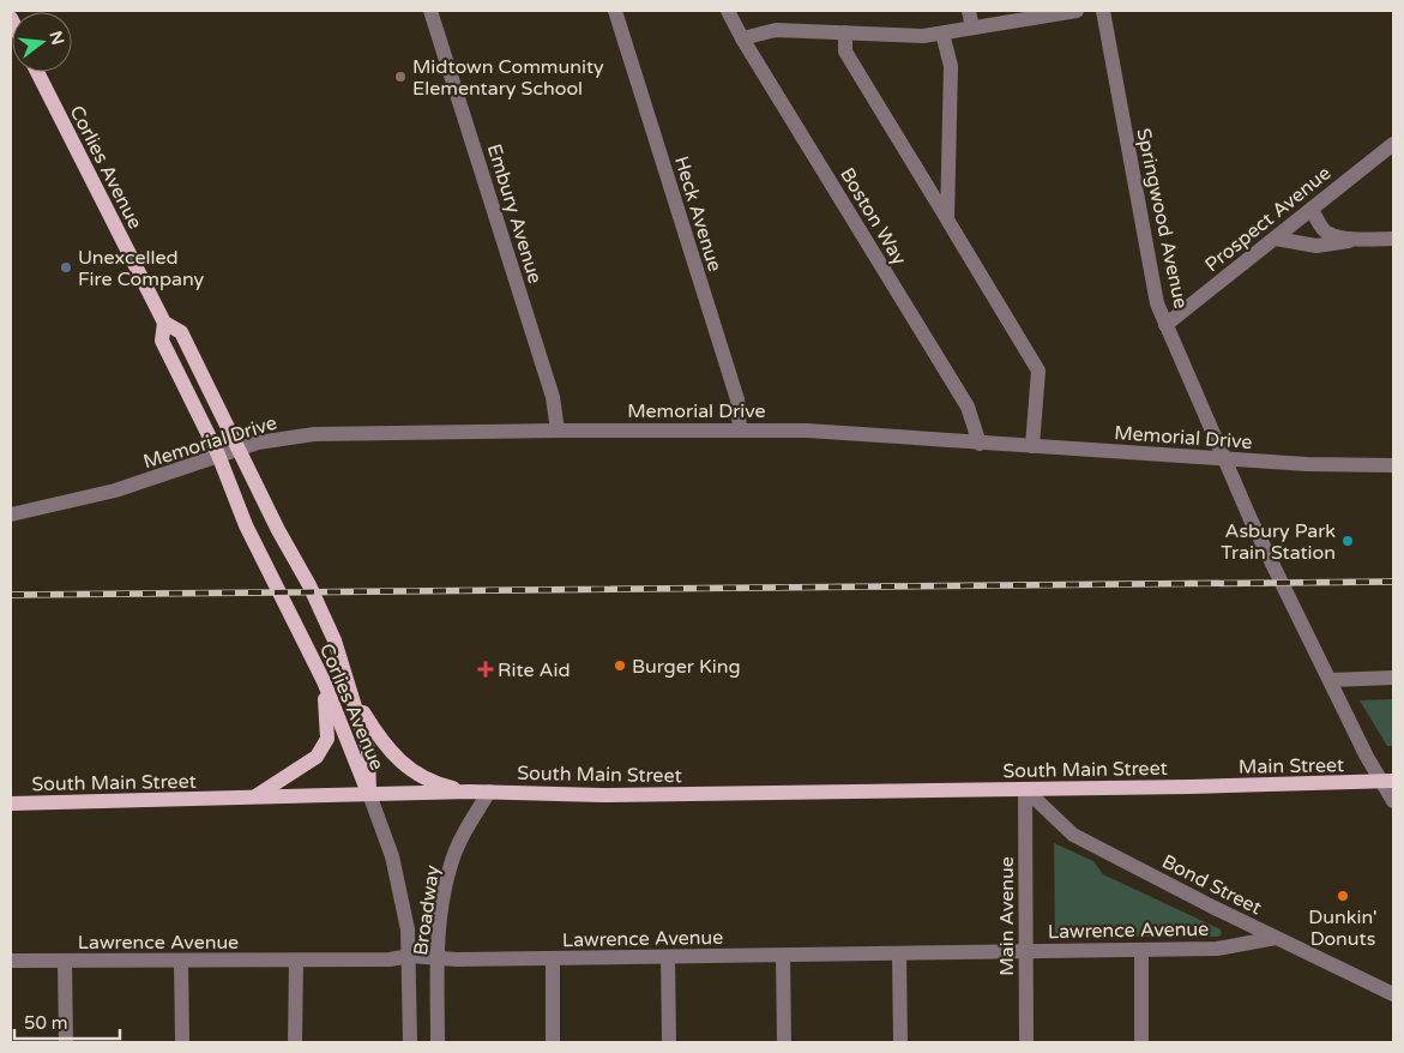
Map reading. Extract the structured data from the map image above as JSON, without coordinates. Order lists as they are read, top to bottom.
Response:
{
  "streets": {
    "main road": ["Corlies Avenue", "Main Street", "South Main Street"],
    "street": [
      "Embury Avenue",
      "Heck Avenue",
      "Boston Way",
      "Springwood Avenue",
      "Prospect Avenue",
      "Memorial Drive",
      "Bond Street",
      "Broadway",
      "Main Avenue",
      "Lawrence Avenue"
    ]
  },
  "crossings": [
    ["Corlies Avenue", "Memorial Drive"],
    ["Corlies Avenue", "South Main Street"],
    ["Corlies Avenue", "Broadway"],
    ["Embury Avenue", "Memorial Drive"],
    ["Heck Avenue", "Memorial Drive"],
    ["Boston Way", "Memorial Drive"],
    ["Springwood Avenue", "Prospect Avenue"],
    ["Springwood Avenue", "Memorial Drive"],
    ["Springwood Avenue", "Main Street"],
    ["Main Street", "South Main Street"],
    ["South Main Street", "Bond Street"],
    ["South Main Street", "Broadway"],
    ["South Main Street", "Main Avenue"],
    ["Bond Street", "Main Avenue"],
    ["Bond Street", "Lawrence Avenue"],
    ["Broadway", "Lawrence Avenue"],
    ["Main Avenue", "Lawrence Avenue"]
  ],
  "places": {
    "other": [
      "Midtown Community Elementary School",
      "Unexcelled Fire Company",
      "Asbury Park Train Station",
      "Burger King",
      "Dunkin' Donuts"
    ],
    "health": ["Rite Aid"]
  },
  "scale_bar": "50 m",
  "north": "right"
}
